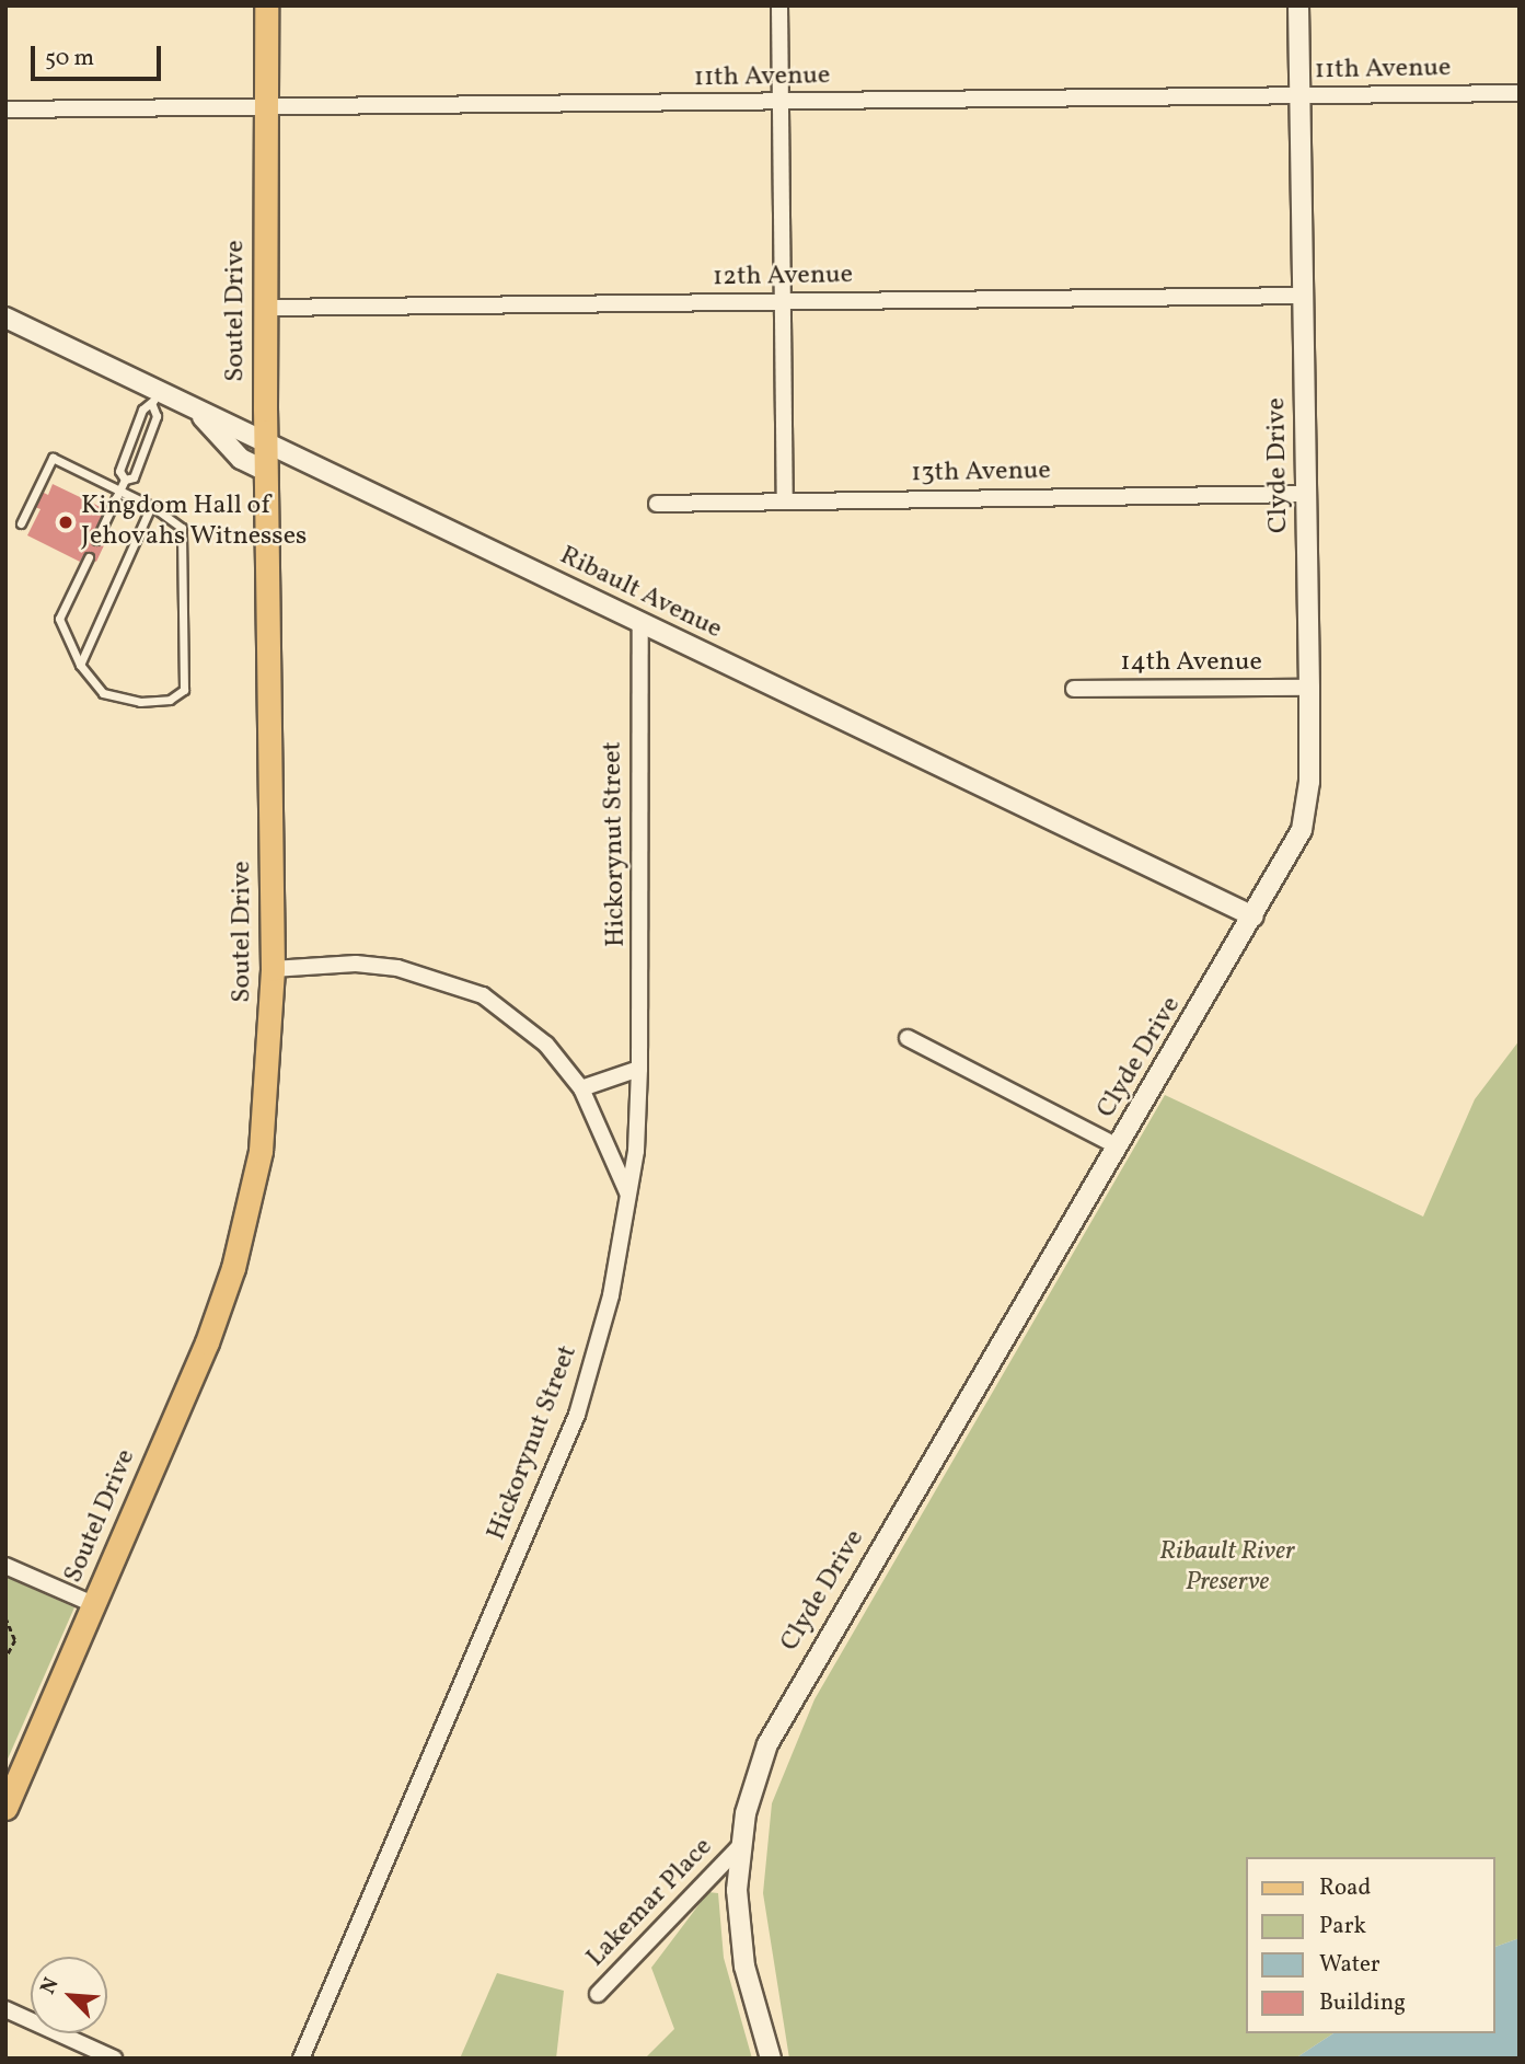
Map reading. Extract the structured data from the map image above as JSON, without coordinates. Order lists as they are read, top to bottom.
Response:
{
  "streets": {
    "main road": ["Soutel Drive"],
    "street": [
      "11th Avenue",
      "12th Avenue",
      "Clyde Drive",
      "13th Avenue",
      "Ribault Avenue",
      "14th Avenue",
      "Hickorynut Street",
      "Lakemar Place"
    ]
  },
  "crossings": [
    ["11th Avenue", "Soutel Drive"],
    ["11th Avenue", "Clyde Drive"],
    ["12th Avenue", "Soutel Drive"],
    ["12th Avenue", "Clyde Drive"],
    ["Soutel Drive", "Ribault Avenue"],
    ["Clyde Drive", "13th Avenue"],
    ["Clyde Drive", "Ribault Avenue"],
    ["Clyde Drive", "14th Avenue"],
    ["Clyde Drive", "Lakemar Place"],
    ["Ribault Avenue", "Hickorynut Street"]
  ],
  "parks": ["Ribault River Preserve"],
  "places": ["Kingdom Hall of Jehovahs Witnesses"],
  "legend": [
    "Road",
    "Park",
    "Water",
    "Building"
  ],
  "scale_bar": "50 m",
  "north": "top left"
}
